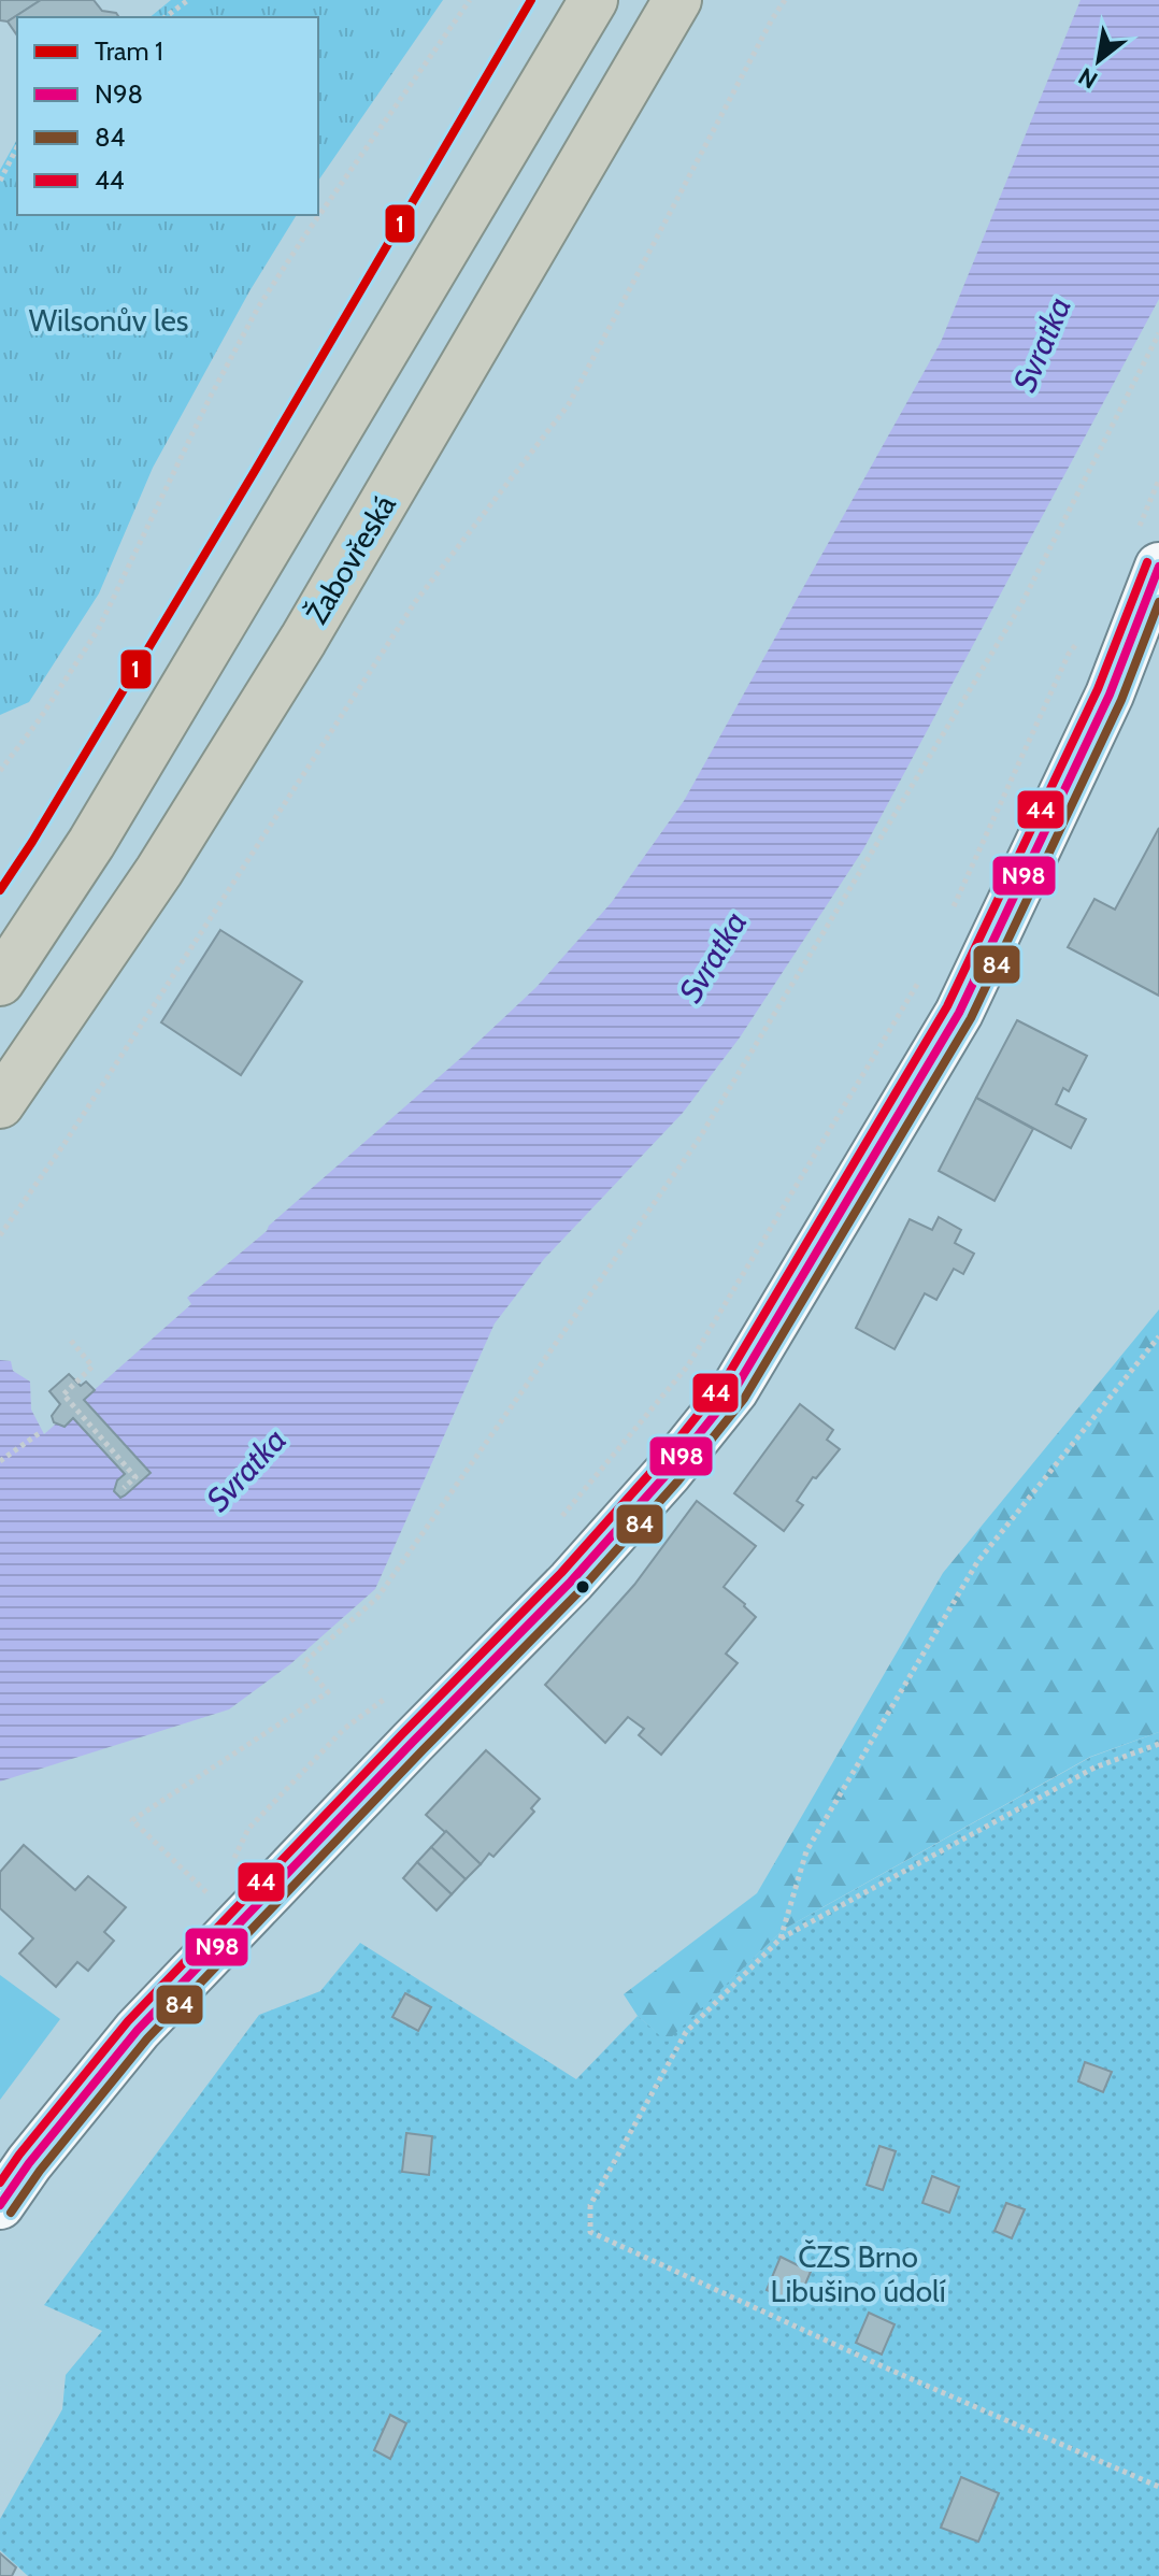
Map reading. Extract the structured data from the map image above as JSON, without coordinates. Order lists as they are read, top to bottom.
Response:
{
  "streets": {
    "highway": ["Žabovřeská"]
  },
  "water": ["Svratka"],
  "parks": ["Wilsonův les", "ČZS Brno Libušino údolí"],
  "lines": [
    "tram line 1",
    "transit line 44",
    "transit line N98",
    "transit line 84"
  ],
  "legend": [
    "Tram 1",
    "N98",
    "84",
    "44"
  ],
  "north": "bottom left"
}
